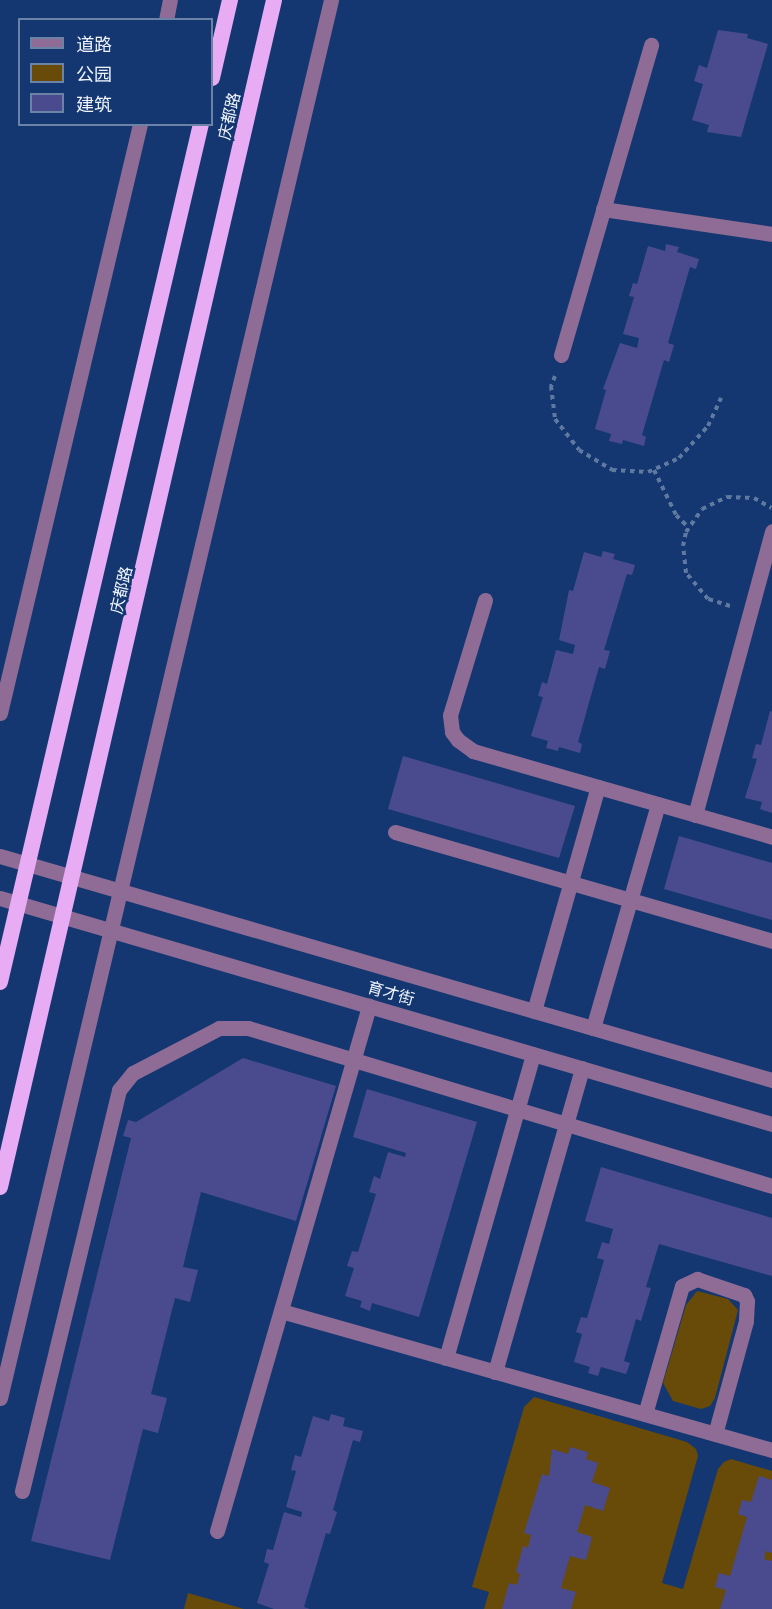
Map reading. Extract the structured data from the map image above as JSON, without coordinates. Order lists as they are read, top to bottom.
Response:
{
  "streets": {
    "highway": ["庆都路"],
    "street": ["育才街"]
  },
  "crossings": [
    ["庆都路", "育才街"]
  ],
  "legend": ["道路", "公园", "建筑"]
}
